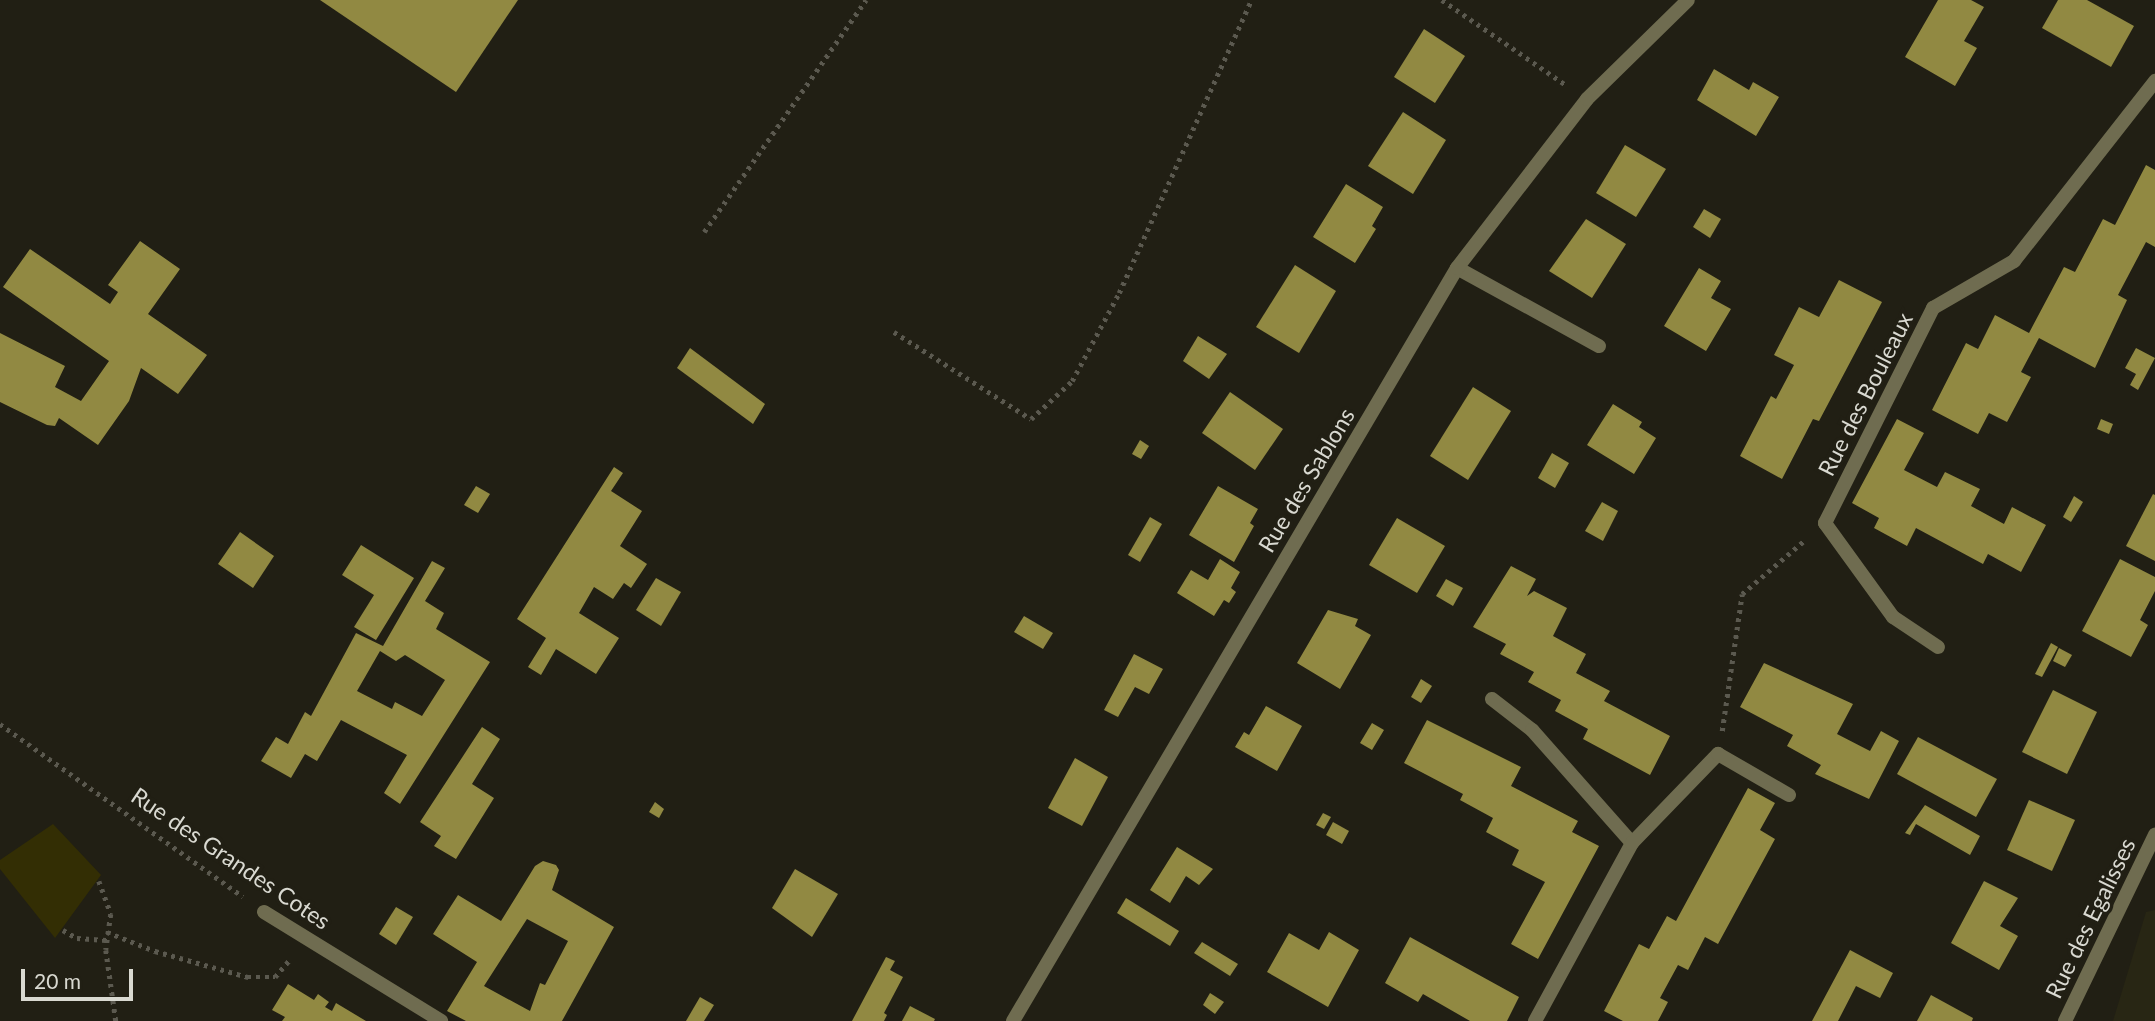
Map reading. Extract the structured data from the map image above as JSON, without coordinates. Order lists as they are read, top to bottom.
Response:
{
  "streets": {
    "street": [
      "Rue des Bouleaux",
      "Rue des Sablons",
      "Rue des Grandes Cotes",
      "Rue des Egalisses"
    ]
  },
  "scale_bar": "20 m"
}
